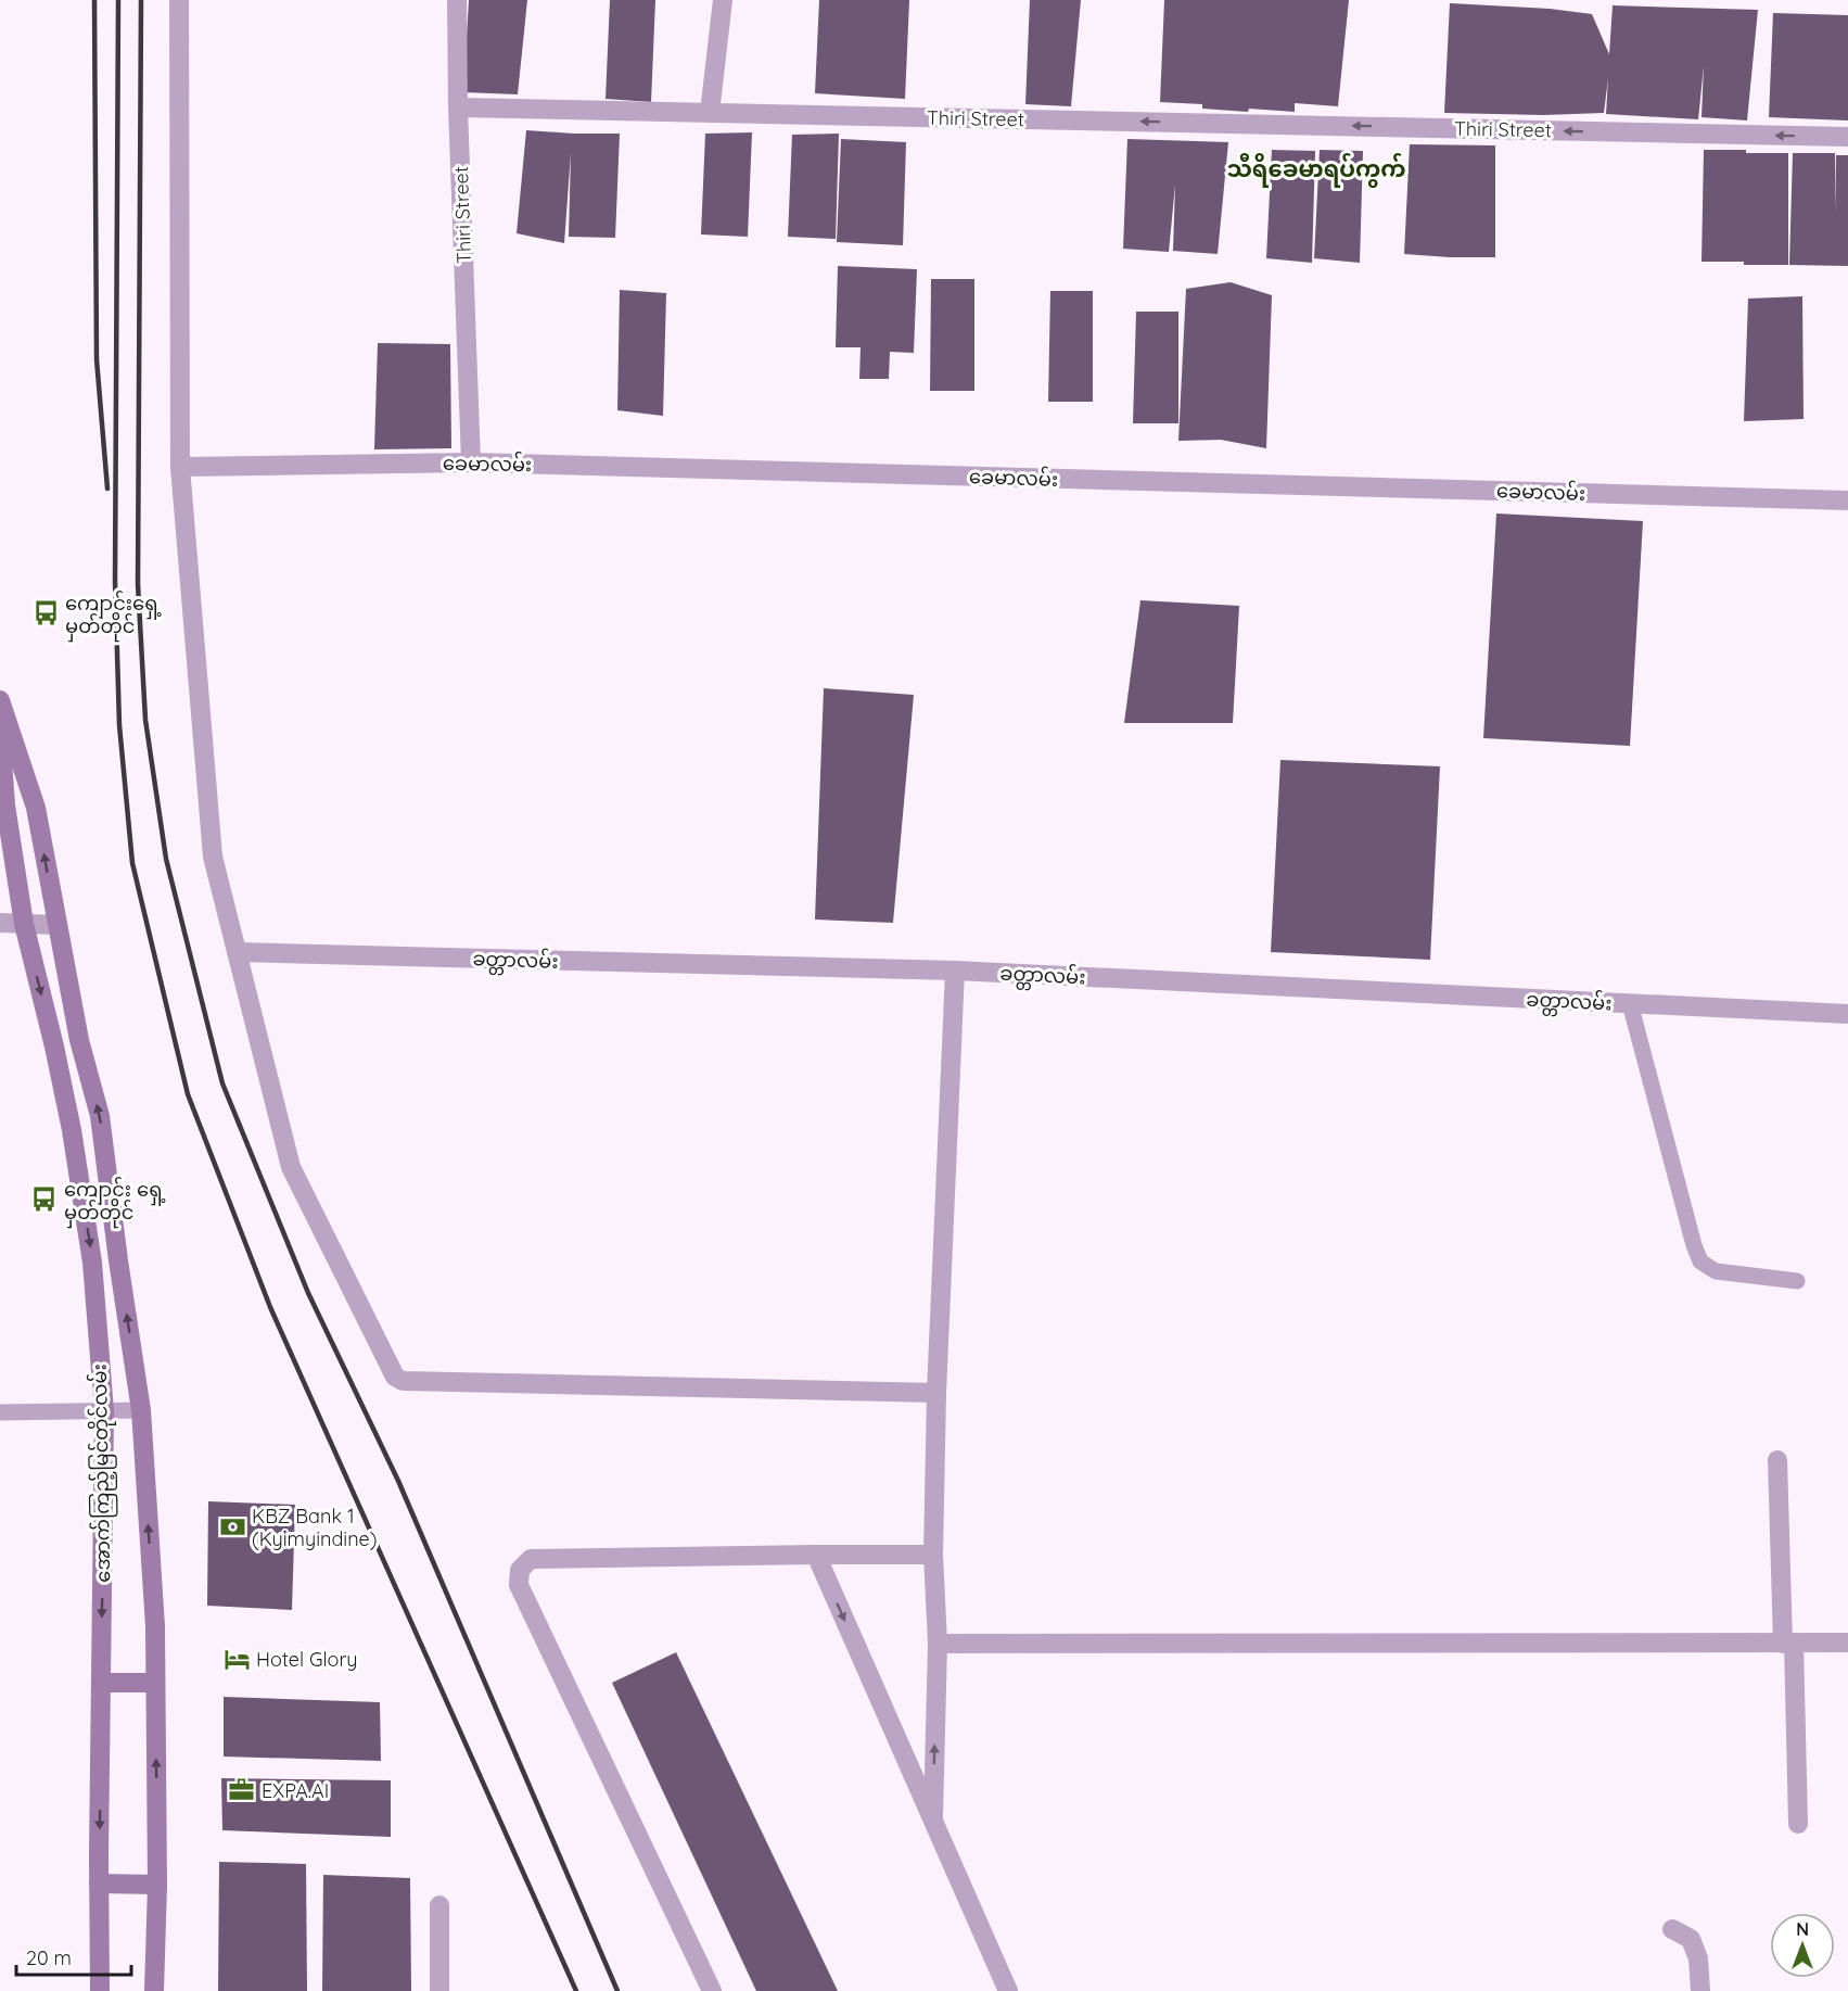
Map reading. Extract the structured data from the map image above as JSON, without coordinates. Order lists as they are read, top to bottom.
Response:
{
  "streets": {
    "main road": ["အောက်ကြည့်မြင်တိုင်လမ်း"],
    "street": ["Thiri Street", "ခေမာလမ်း", "ခတ္တာလမ်း"]
  },
  "crossings": [
    ["Thiri Street", "ခေမာလမ်း"]
  ],
  "one_way": ["Thiri Street"],
  "districts": ["သီရိခေမာရပ်ကွက်"],
  "places": {
    "bus stop": ["ကျောင်းရှေ့ မှတ်တိုင်", "ကျောင်း ရှေ့ မှတ်တိုင်"],
    "bank": ["KBZ Bank 1 (Kyimyindine)"],
    "hotel": ["Hotel Glory"],
    "office": ["EXPA.AI"]
  },
  "scale_bar": "20 m",
  "north": "top"
}
